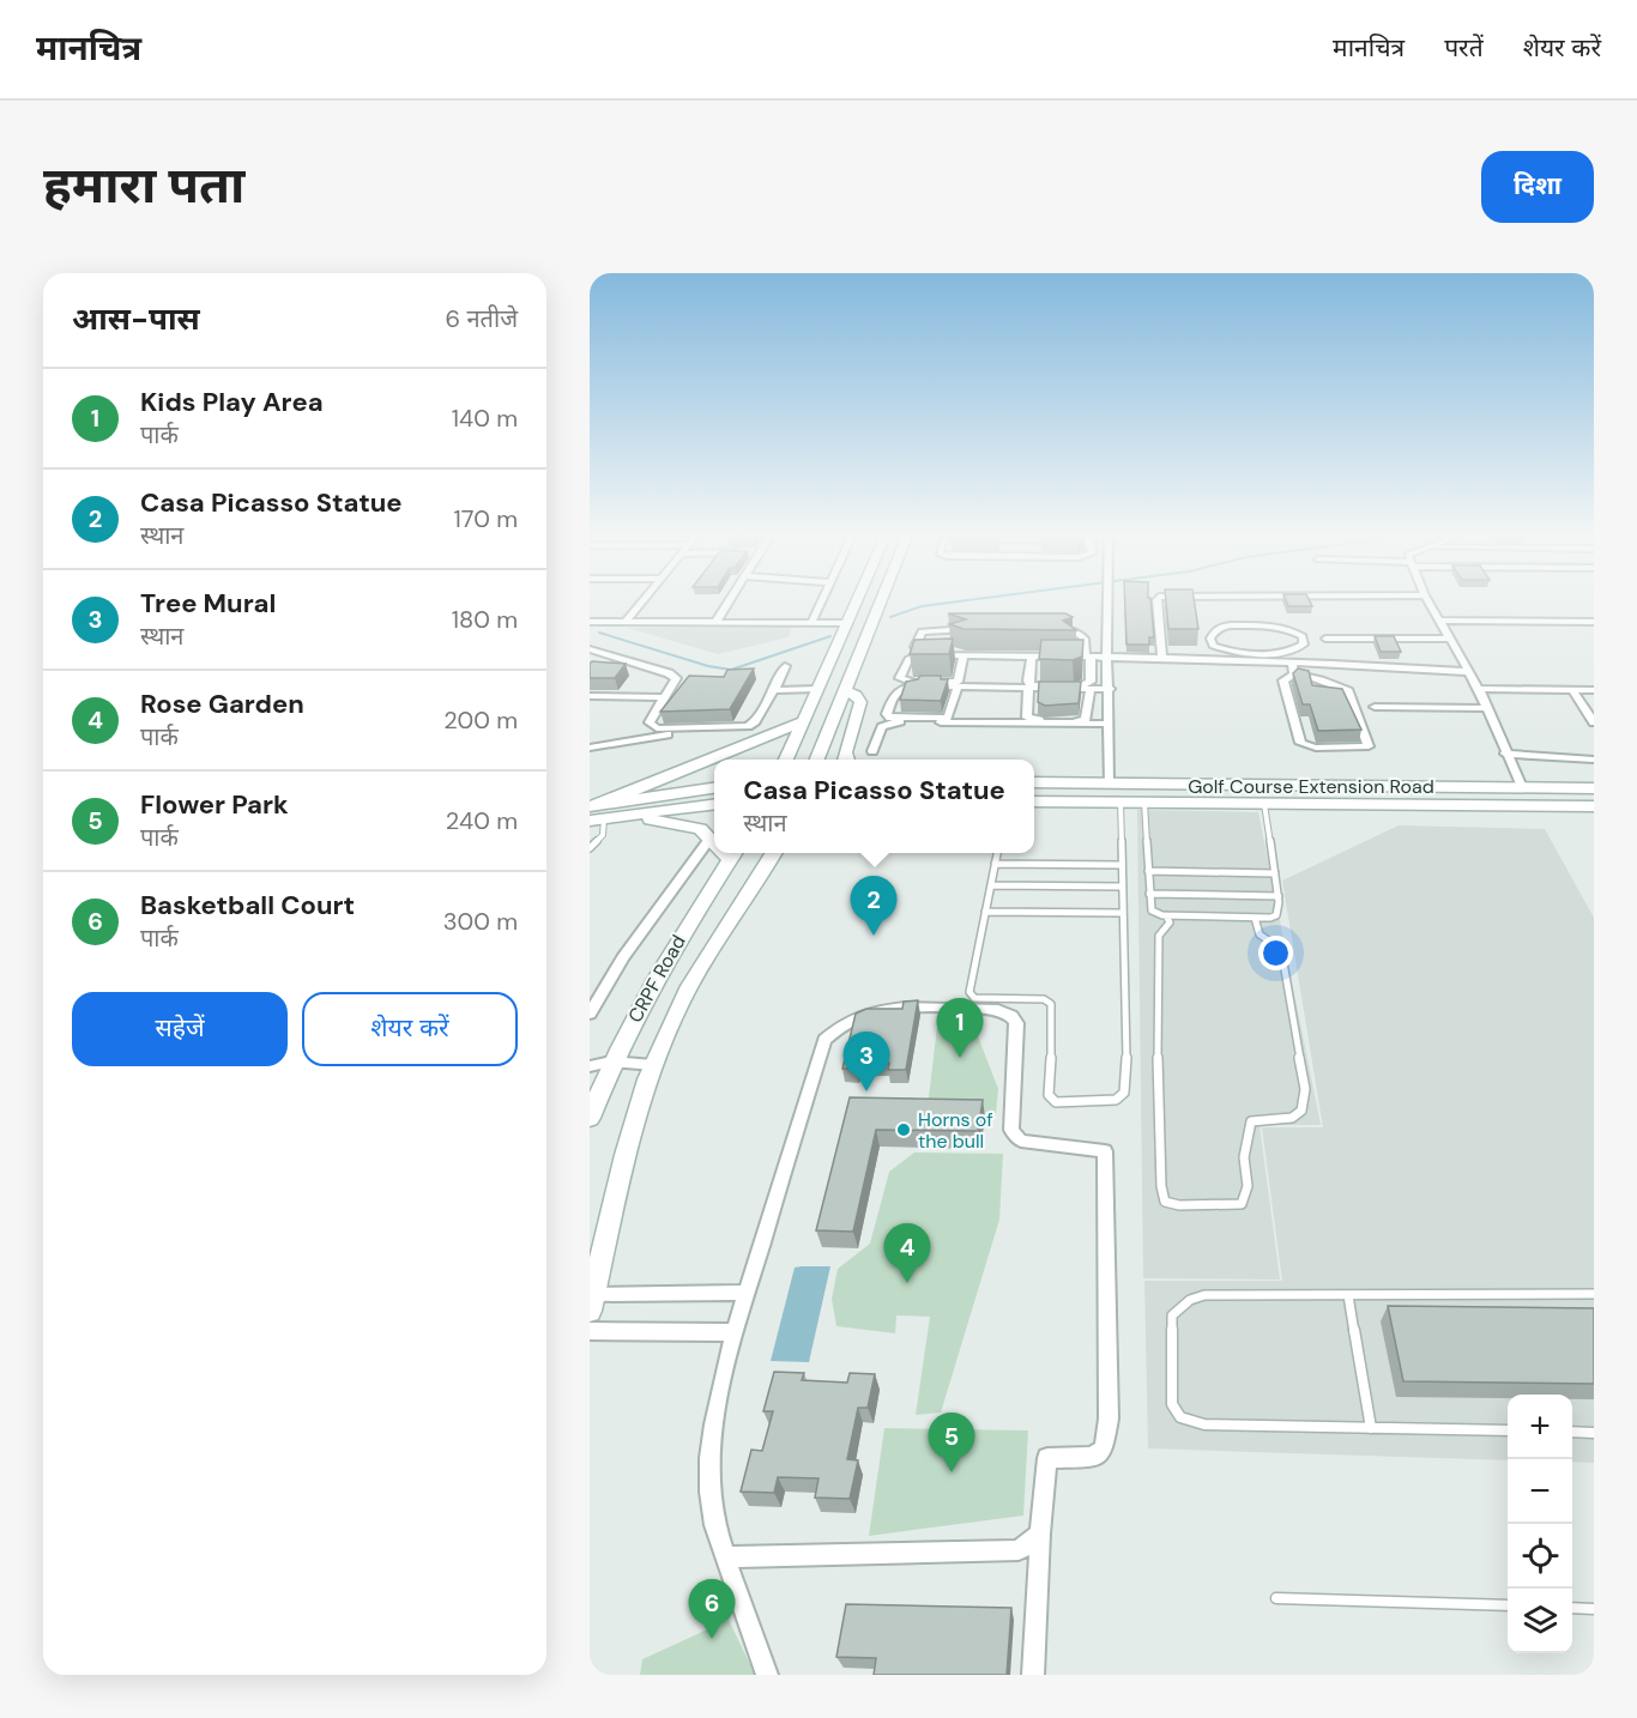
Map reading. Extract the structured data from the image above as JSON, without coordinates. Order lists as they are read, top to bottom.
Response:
{
  "streets": {
    "main road": ["Golf Course Extension Road", "CRPF Road"]
  },
  "places": ["Horns of the bull"],
  "page": {
    "header": "मानचित्र",
    "nav": ["मानचित्र", "परतें", "शेयर करें"],
    "buttons": [
      "दिशा",
      ["सहेजें", "शेयर करें"]
    ],
    "title": "हमारा पता",
    "heading": ["आस-पास", "6 नतीजे"],
    "list": [
      {
        "mark": "1",
        "name": "Kids Play Area",
        "note": "पार्क",
        "value": "140 m"
      },
      {
        "mark": "2",
        "name": "Casa Picasso Statue",
        "note": "स्थान",
        "value": "170 m"
      },
      {
        "mark": "3",
        "name": "Tree Mural",
        "note": "स्थान",
        "value": "180 m"
      },
      {
        "mark": "4",
        "name": "Rose Garden",
        "note": "पार्क",
        "value": "200 m"
      },
      {
        "mark": "5",
        "name": "Flower Park",
        "note": "पार्क",
        "value": "240 m"
      },
      {
        "mark": "6",
        "name": "Basketball Court",
        "note": "पार्क",
        "value": "300 m"
      }
    ],
    "popup": ["Casa Picasso Statue", "स्थान"],
    "pins": [
      "2",
      "1",
      "3",
      "4",
      "5",
      "6"
    ],
    "map_buttons": ["+", "−"]
  }
}
